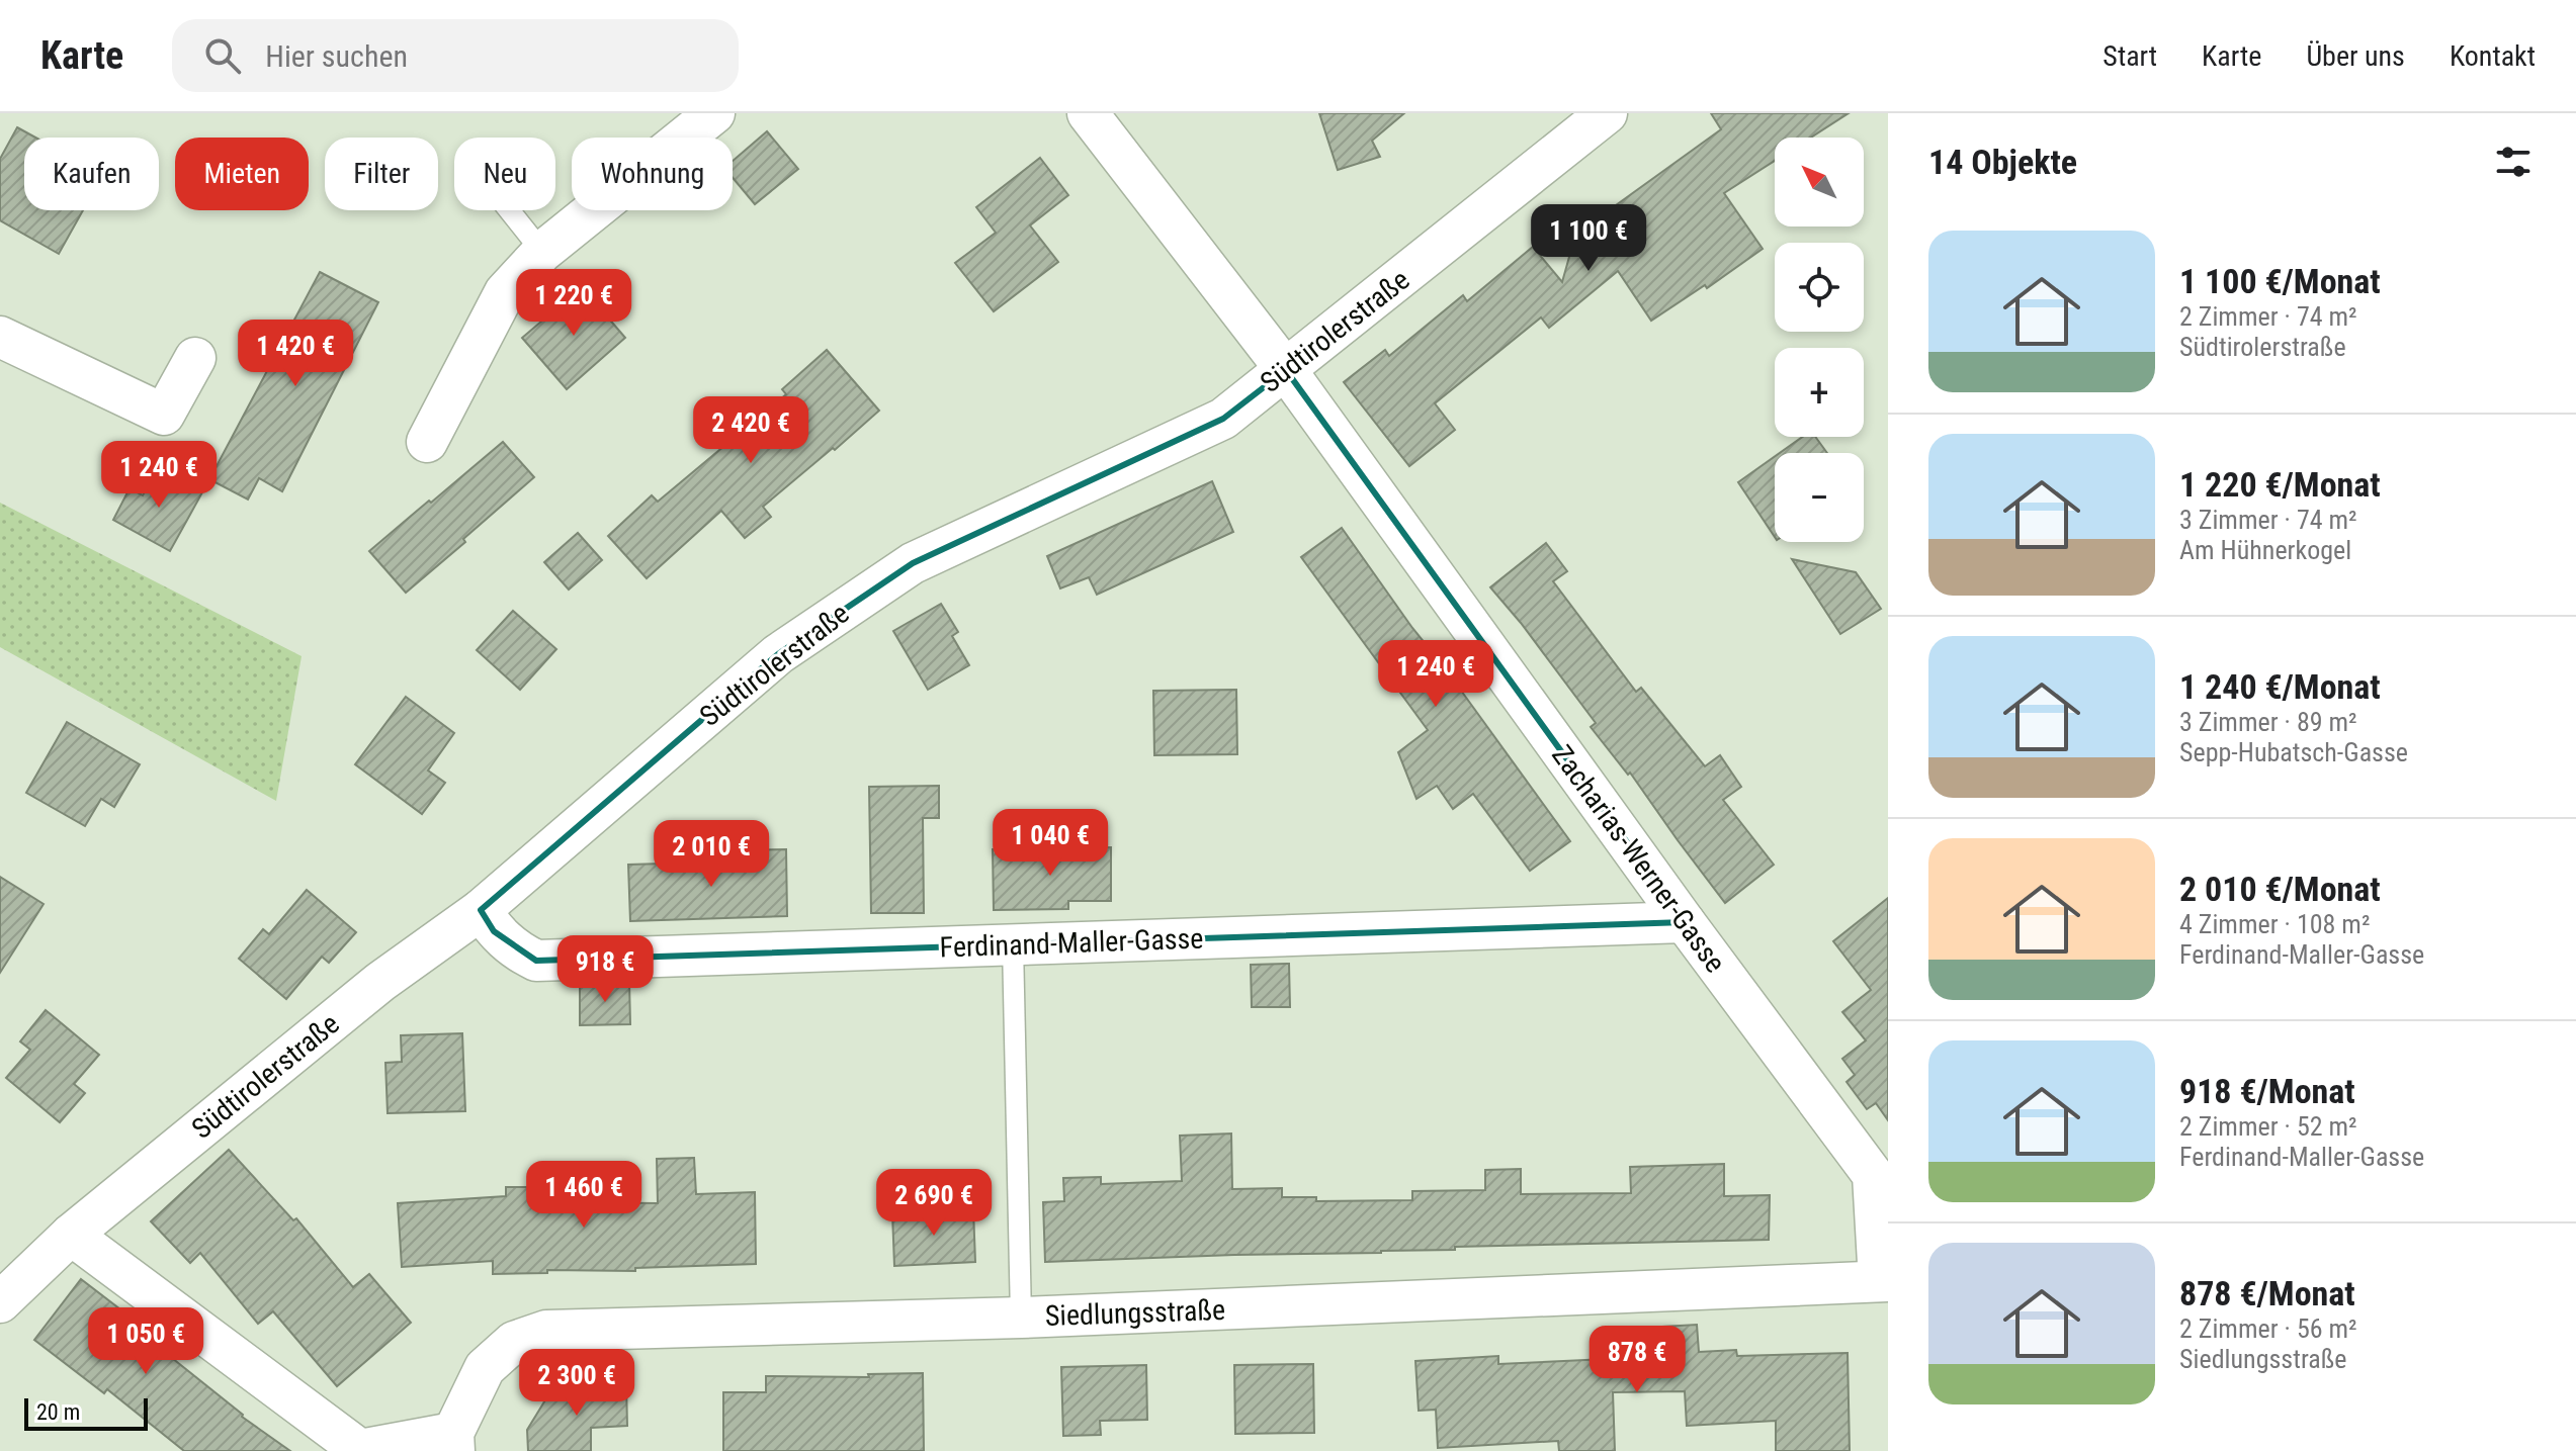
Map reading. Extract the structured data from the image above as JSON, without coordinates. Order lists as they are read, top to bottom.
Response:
{
  "streets": {
    "street": [
      "Südtirolerstraße",
      "Zacharias-Werner-Gasse",
      "Ferdinand-Maller-Gasse",
      "Siedlungsstraße"
    ]
  },
  "crossings": [
    ["Südtirolerstraße", "Zacharias-Werner-Gasse"],
    ["Südtirolerstraße", "Ferdinand-Maller-Gasse"],
    ["Zacharias-Werner-Gasse", "Ferdinand-Maller-Gasse"],
    ["Zacharias-Werner-Gasse", "Siedlungsstraße"]
  ],
  "scale_bar": "20 m",
  "north": "top left",
  "page": {
    "header": "Karte",
    "search": "Hier suchen",
    "nav": [
      "Start",
      "Karte",
      "Über uns",
      "Kontakt"
    ],
    "heading": "14 Objekte",
    "map_buttons": ["+", "−"],
    "chip": [
      "Kaufen",
      "Mieten",
      "Filter",
      "Neu",
      "Wohnung"
    ],
    "price": [
      "1 100 €",
      "1 220 €",
      "1 420 €",
      "2 420 €",
      "1 240 €",
      "1 240 €",
      "1 040 €",
      "2 010 €",
      "918 €",
      "1 460 €",
      "2 690 €",
      "1 050 €",
      "878 €",
      "2 300 €"
    ],
    "list": [
      {
        "name": "1 100 €/Monat",
        "note": "2 Zimmer · 74 m² · Südtirolerstraße"
      },
      {
        "name": "1 220 €/Monat",
        "note": "3 Zimmer · 74 m² · Am Hühnerkogel"
      },
      {
        "name": "1 240 €/Monat",
        "note": "3 Zimmer · 89 m² · Sepp-Hubatsch-Gasse"
      },
      {
        "name": "2 010 €/Monat",
        "note": "4 Zimmer · 108 m² · Ferdinand-Maller-Gasse"
      },
      {
        "name": "918 €/Monat",
        "note": "2 Zimmer · 52 m² · Ferdinand-Maller-Gasse"
      },
      {
        "name": "878 €/Monat",
        "note": "2 Zimmer · 56 m² · Siedlungsstraße"
      }
    ],
    "scale": "20 m"
  }
}
